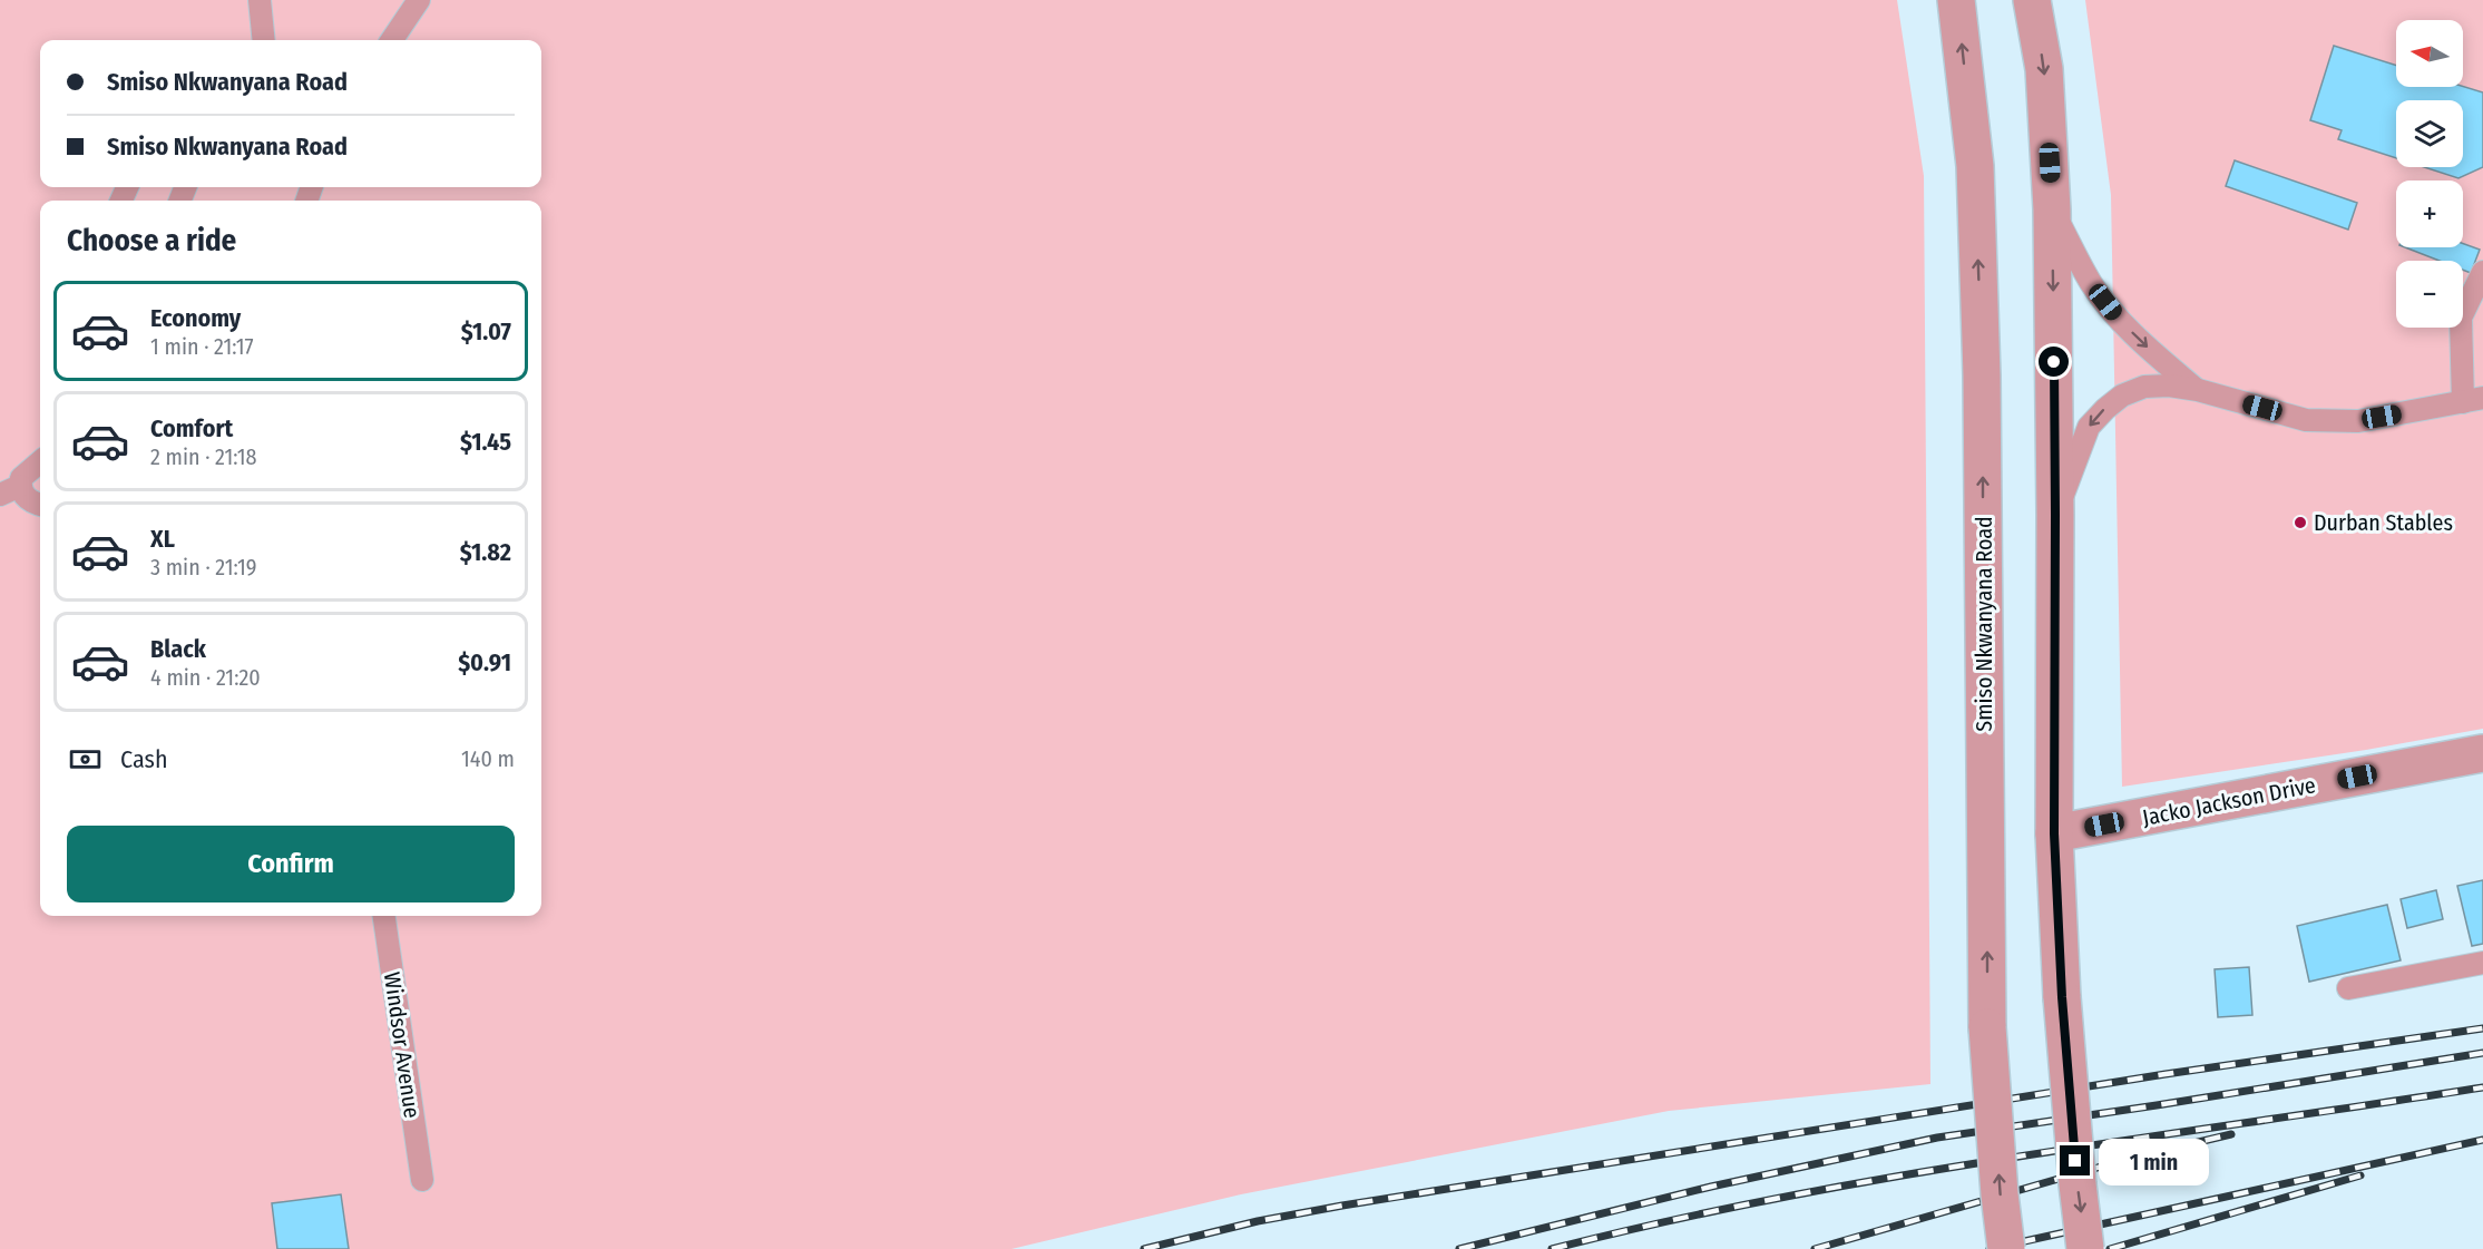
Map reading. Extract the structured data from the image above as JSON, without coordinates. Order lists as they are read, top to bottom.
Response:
{
  "streets": {
    "street": ["Smiso Nkwanyana Road", "Jacko Jackson Drive"],
    "lane": ["Windsor Avenue"]
  },
  "places": ["Durban Stables"],
  "north": "left",
  "page": {
    "map_buttons": ["+", "−"],
    "banner": ["Smiso Nkwanyana Road", "Smiso Nkwanyana Road"],
    "heading": "Choose a ride",
    "list": [
      {
        "name": "Economy",
        "note": "1 min · 21:17",
        "value": "$1.07"
      },
      {
        "name": "Comfort",
        "note": "2 min · 21:18",
        "value": "$1.45"
      },
      {
        "name": "XL",
        "note": "3 min · 21:19",
        "value": "$1.82"
      },
      {
        "name": "Black",
        "note": "4 min · 21:20",
        "value": "$0.91"
      }
    ],
    "pay": ["Cash", "140 m"],
    "buttons": "Confirm",
    "bubble": "1 min"
  }
}
